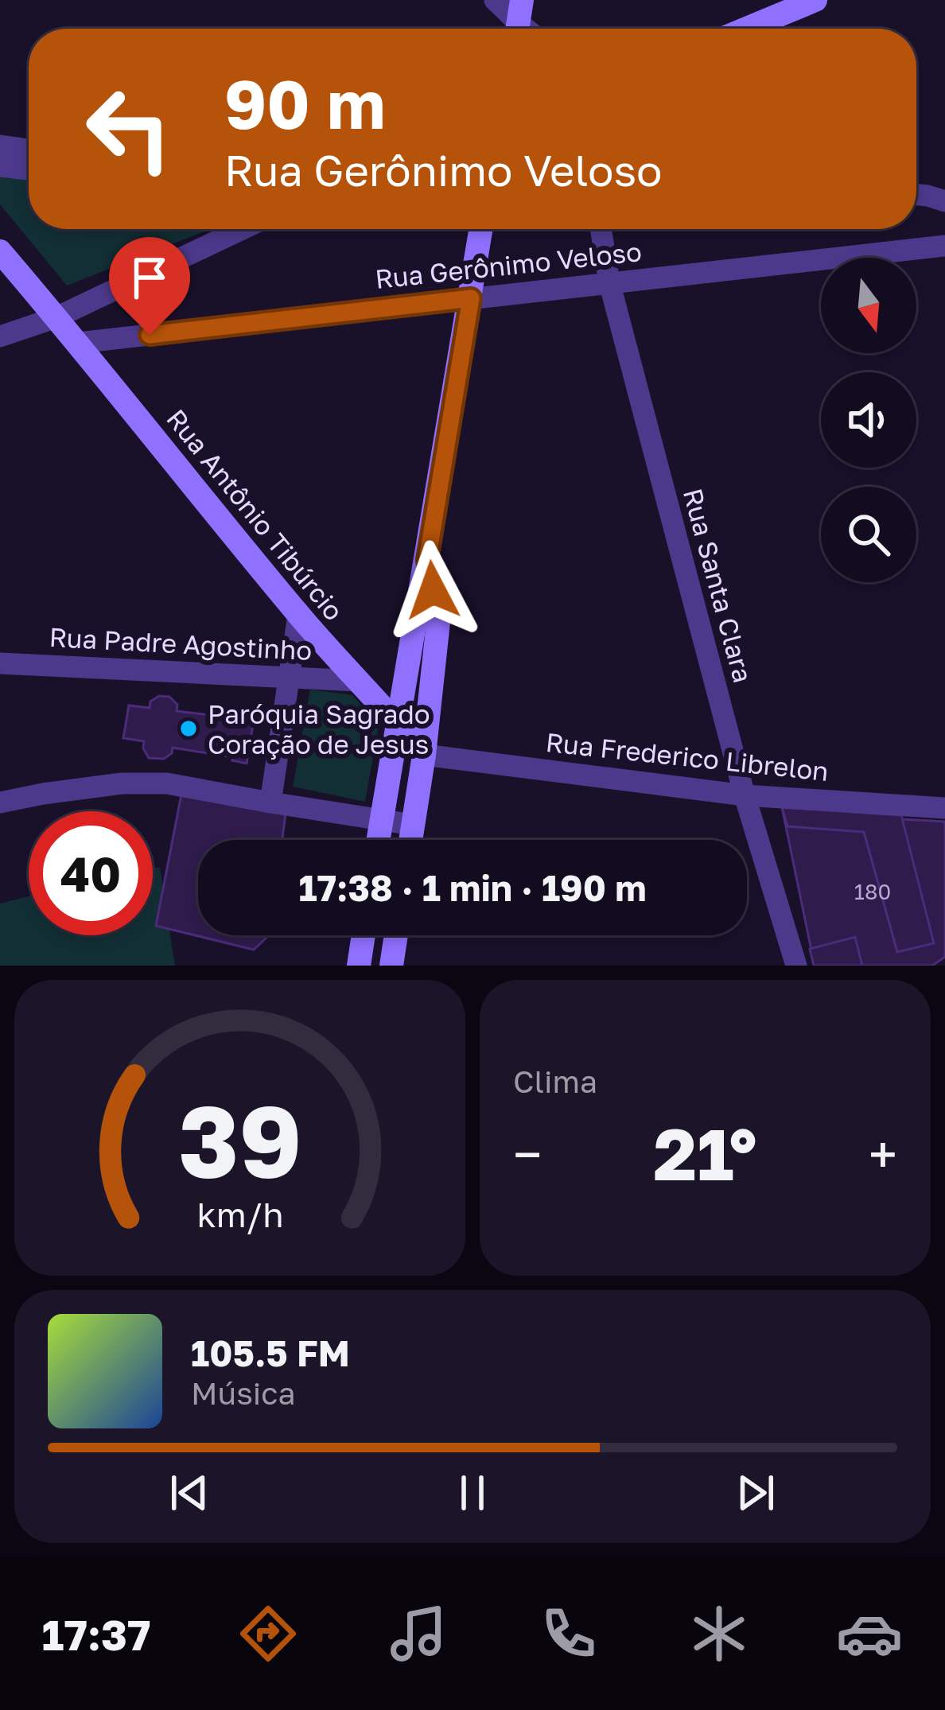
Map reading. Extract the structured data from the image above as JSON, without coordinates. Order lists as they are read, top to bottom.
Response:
{
  "streets": {
    "street": [
      "Rua Gerônimo Veloso",
      "Rua Antônio Tibúrcio",
      "Rua Santa Clara",
      "Rua Padre Agostinho",
      "Rua Frederico Librelon"
    ]
  },
  "crossings": [
    ["Rua Gerônimo Veloso", "Rua Antônio Tibúrcio"],
    ["Rua Gerônimo Veloso", "Rua Santa Clara"],
    ["Rua Antônio Tibúrcio", "Rua Padre Agostinho"],
    ["Rua Antônio Tibúrcio", "Rua Frederico Librelon"],
    ["Rua Santa Clara", "Rua Frederico Librelon"]
  ],
  "places": ["Paróquia Sagrado Coração de Jesus"],
  "house_numbers": ["180"],
  "north": "bottom",
  "page": {
    "turn": ["90 m", "Rua Gerônimo Veloso"],
    "limit": "40",
    "trip": "17:38 · 1 min · 190 m",
    "tile": "Clima",
    "heat": ["−", "21°", "+"],
    "song": ["105.5 FM", "Música"],
    "tabs": "17:37",
    "gauge": ["39", "km/h"]
  }
}
